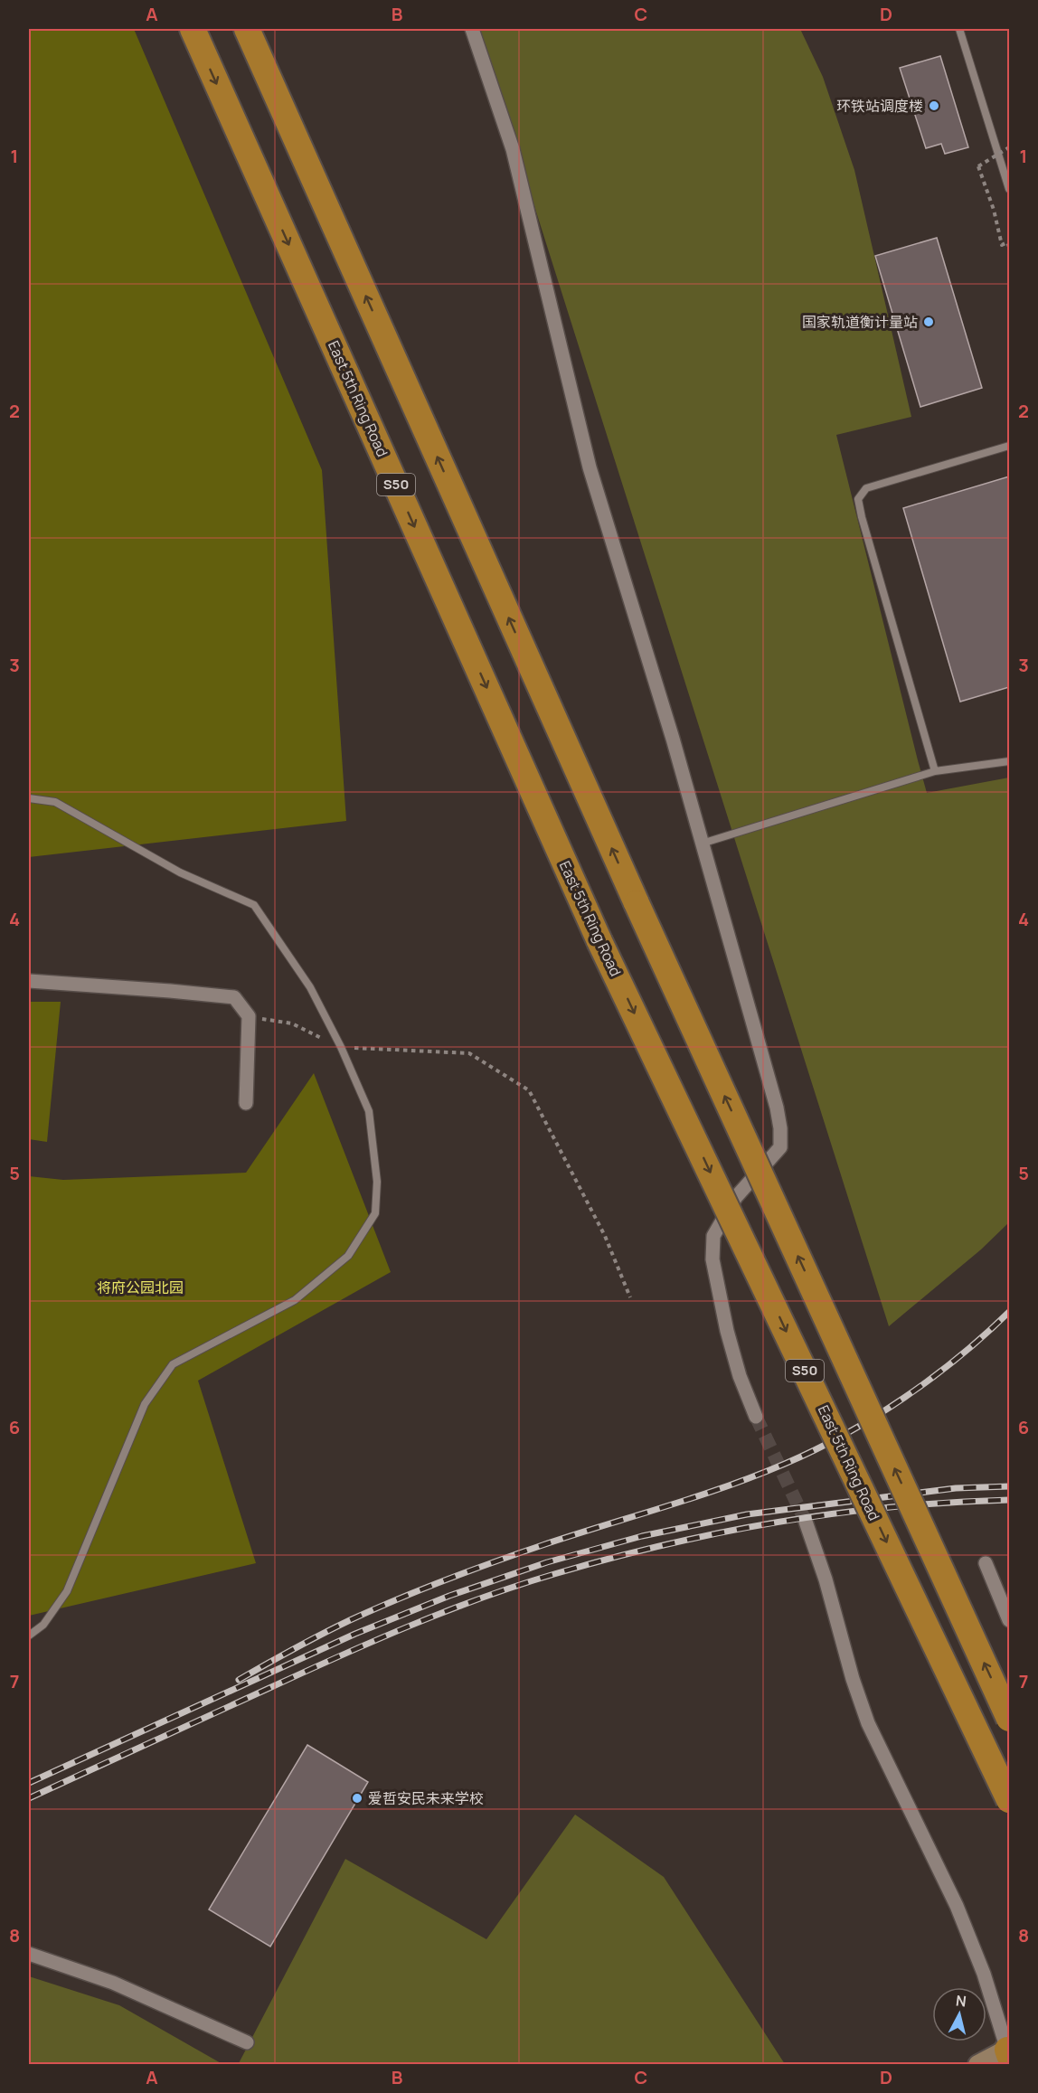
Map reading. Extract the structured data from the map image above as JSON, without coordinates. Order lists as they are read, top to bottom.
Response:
{
  "streets": {
    "highway": ["East 5th Ring Road", "S50"]
  },
  "parks": ["将府公园北园"],
  "places": ["环铁站调度楼", "国家轨道衡计量站", "爱哲安民未来学校"],
  "north": "top",
  "grid": {
    "columns": [
      "A",
      "B",
      "C",
      "D"
    ],
    "rows": [
      "1",
      "2",
      "3",
      "4",
      "5",
      "6",
      "7",
      "8"
    ]
  }
}
